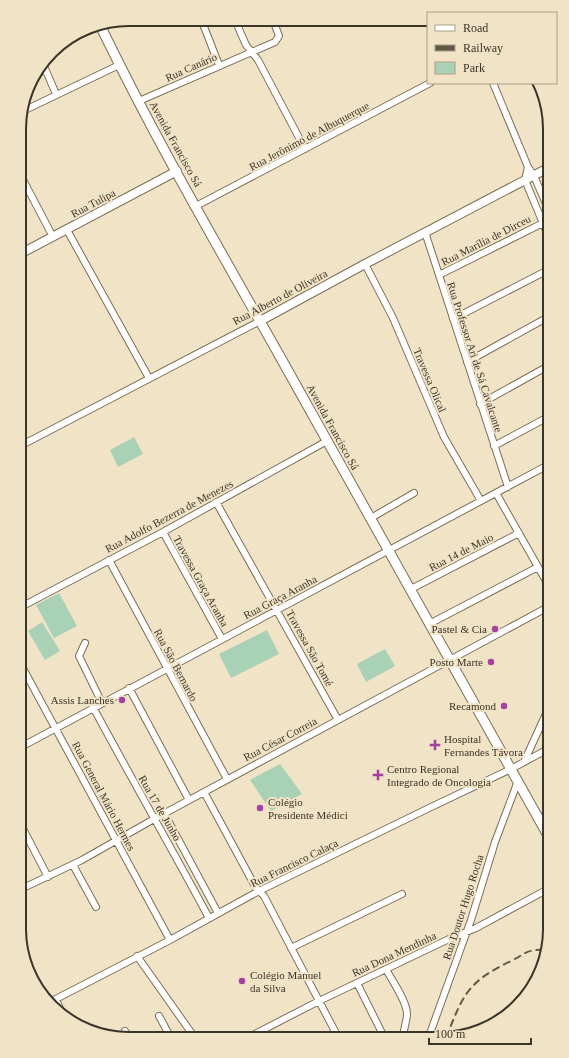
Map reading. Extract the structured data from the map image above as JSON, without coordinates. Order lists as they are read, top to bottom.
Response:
{
  "streets": {
    "main road": ["Avenida Francisco Sá"],
    "street": [
      "Rua Canário",
      "Rua Jerônimo de Albuquerque",
      "Rua Tulipa",
      "Rua Marília de Dirceu",
      "Rua Alberto de Oliveira",
      "Rua Professor Ari de Sá Cavalcante",
      "Travessa Olical",
      "Rua Adolfo Bezerra de Menezes",
      "Rua 14 de Maio",
      "Travessa Graça Aranha",
      "Rua Graça Aranha",
      "Travessa São Tomé",
      "Rua São Bernardo",
      "Rua César Correia",
      "Rua General Mário Hermes",
      "Rua 17 de Junho",
      "Rua Francisco Calaça",
      "Rua Doutor Hugo Rocha",
      "Rua Dona Mendinha"
    ]
  },
  "crossings": [
    ["Rua Canário", "Avenida Francisco Sá"],
    ["Rua Jerônimo de Albuquerque", "Avenida Francisco Sá"],
    ["Avenida Francisco Sá", "Rua Tulipa"],
    ["Avenida Francisco Sá", "Rua Alberto de Oliveira"],
    ["Avenida Francisco Sá", "Rua Adolfo Bezerra de Menezes"],
    ["Avenida Francisco Sá", "Rua 14 de Maio"],
    ["Avenida Francisco Sá", "Rua Graça Aranha"],
    ["Avenida Francisco Sá", "Rua César Correia"],
    ["Avenida Francisco Sá", "Rua Francisco Calaça"],
    ["Avenida Francisco Sá", "Rua Doutor Hugo Rocha"],
    ["Rua Marília de Dirceu", "Rua Professor Ari de Sá Cavalcante"],
    ["Rua Alberto de Oliveira", "Rua Professor Ari de Sá Cavalcante"],
    ["Rua Alberto de Oliveira", "Travessa Olical"],
    ["Rua Professor Ari de Sá Cavalcante", "Rua Graça Aranha"],
    ["Travessa Olical", "Rua Graça Aranha"],
    ["Rua Adolfo Bezerra de Menezes", "Travessa Graça Aranha"],
    ["Rua Adolfo Bezerra de Menezes", "Travessa São Tomé"],
    ["Rua Adolfo Bezerra de Menezes", "Rua São Bernardo"],
    ["Travessa Graça Aranha", "Rua Graça Aranha"],
    ["Rua Graça Aranha", "Travessa São Tomé"],
    ["Rua Graça Aranha", "Rua São Bernardo"],
    ["Rua Graça Aranha", "Rua General Mário Hermes"],
    ["Rua Graça Aranha", "Rua 17 de Junho"],
    ["Travessa São Tomé", "Rua César Correia"],
    ["Rua São Bernardo", "Rua César Correia"],
    ["Rua César Correia", "Rua General Mário Hermes"],
    ["Rua César Correia", "Rua 17 de Junho"],
    ["Rua General Mário Hermes", "Rua Francisco Calaça"],
    ["Rua 17 de Junho", "Rua Francisco Calaça"],
    ["Rua Doutor Hugo Rocha", "Rua Dona Mendinha"]
  ],
  "places": {
    "other": [
      "Pastel & Cia",
      "Posto Marte",
      "Assis Lanches",
      "Recamond",
      "Colégio Presidente Médici",
      "Colégio Manuel da Silva"
    ],
    "health": ["Hospital Fernandes Távora", "Centro Regional Integrado de Oncologia"]
  },
  "legend": ["Road", "Railway", "Park"],
  "scale_bar": "100 m"
}
